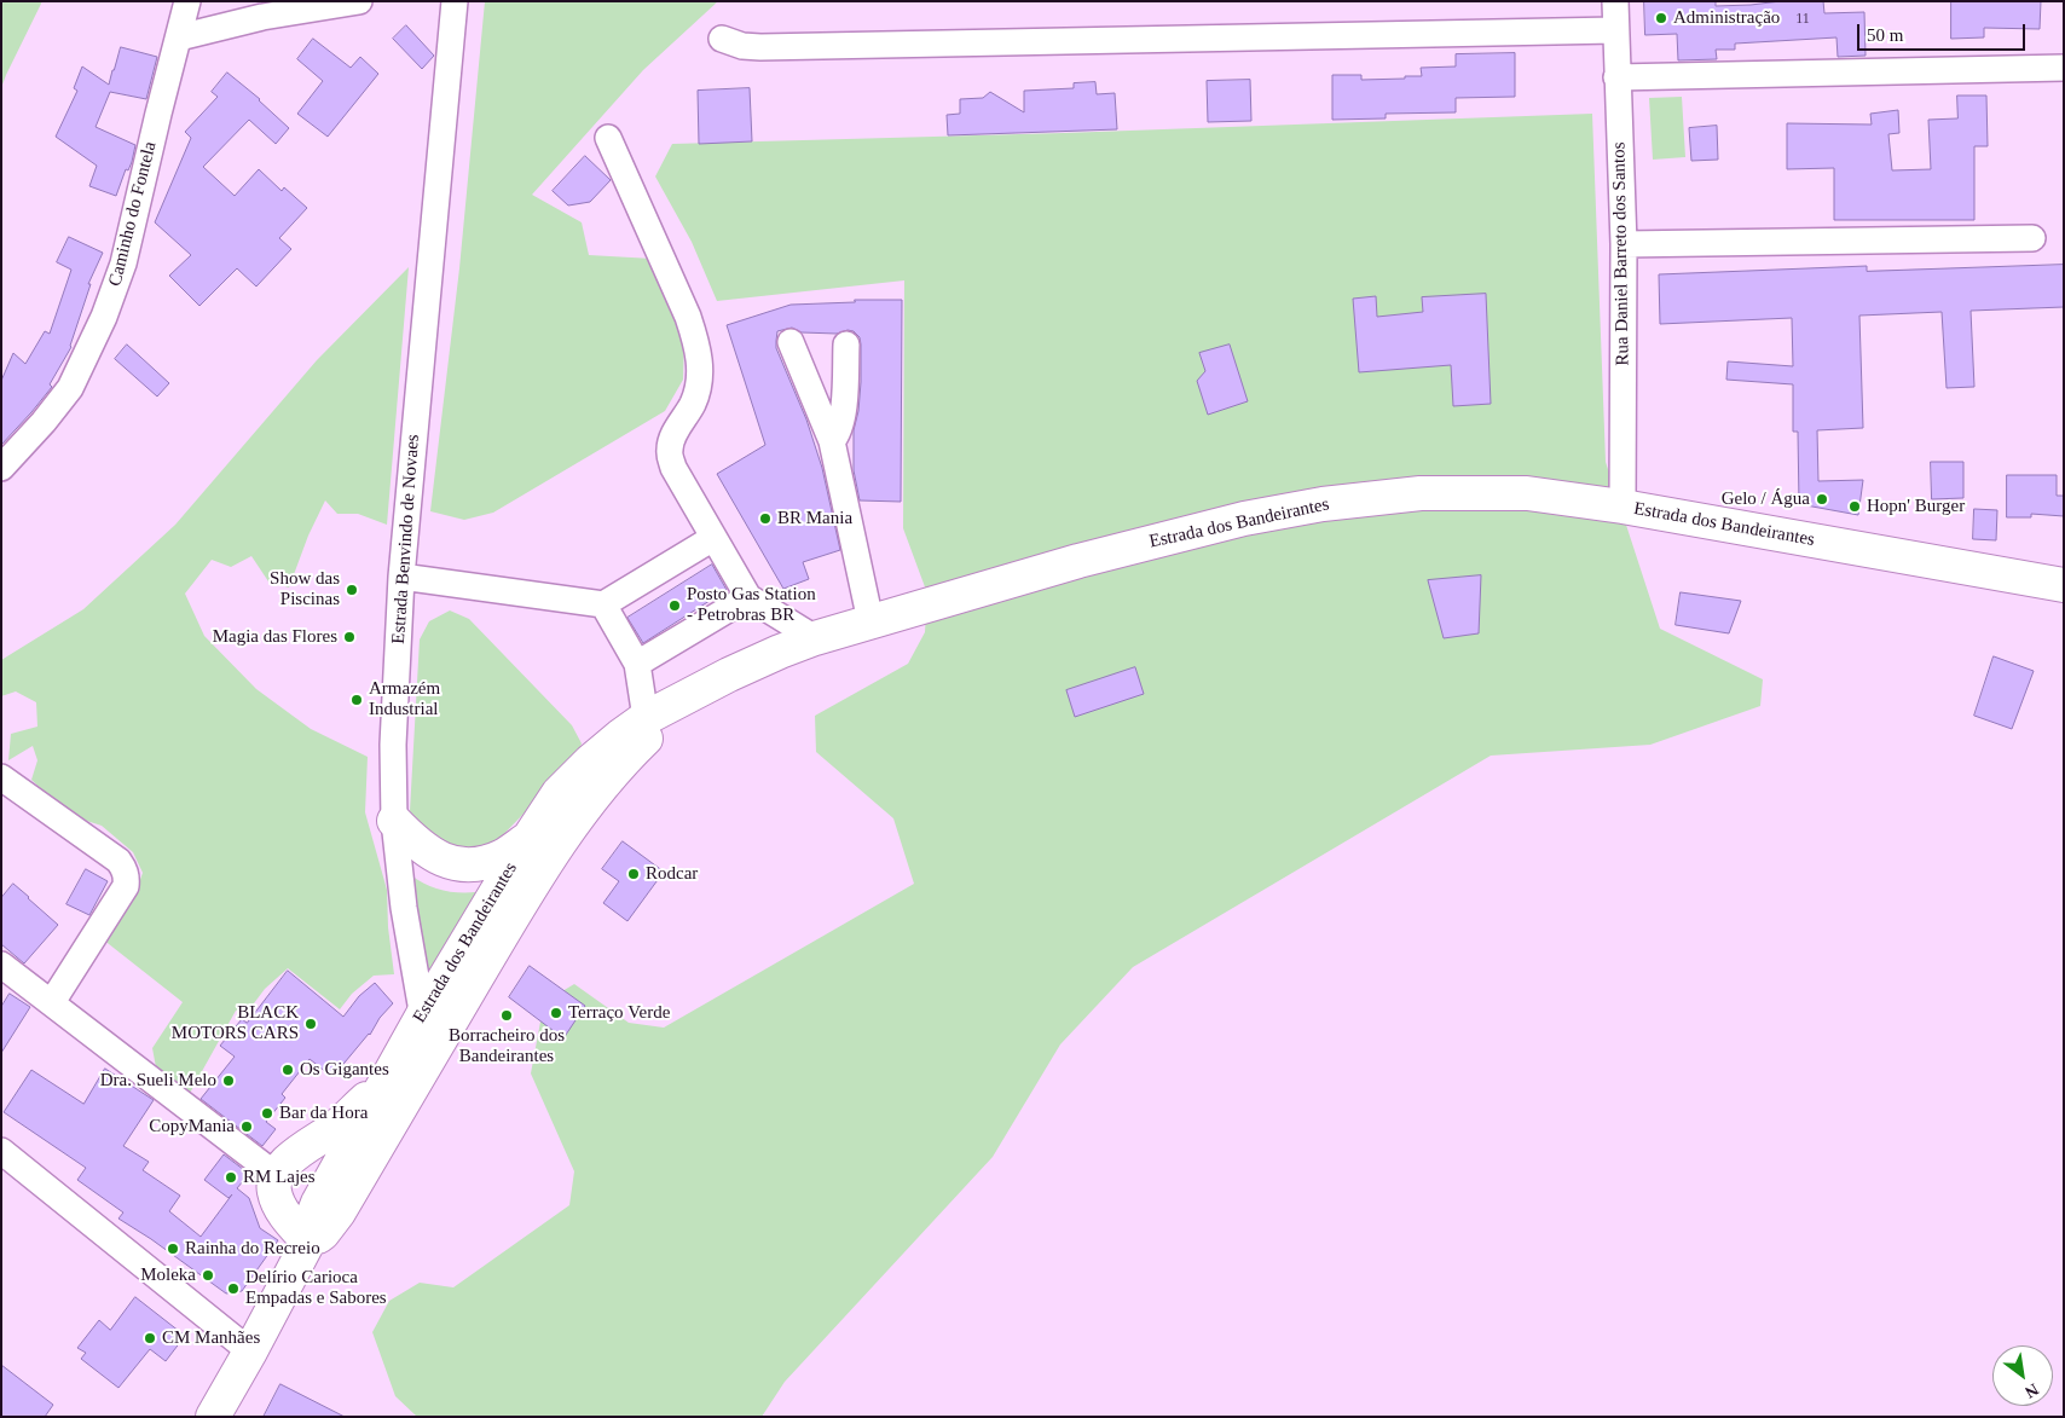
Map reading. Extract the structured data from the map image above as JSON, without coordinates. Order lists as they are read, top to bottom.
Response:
{
  "streets": {
    "main road": ["Estrada dos Bandeirantes"],
    "street": ["Caminho do Fontela", "Rua Daniel Barreto dos Santos", "Estrada Benvindo de Novaes"]
  },
  "crossings": [
    ["Rua Daniel Barreto dos Santos", "Estrada dos Bandeirantes"],
    ["Estrada dos Bandeirantes", "Estrada Benvindo de Novaes"]
  ],
  "places": [
    "Administração",
    "Gelo / Água",
    "Hopn' Burger",
    "BR Mania",
    "Show das Piscinas",
    "Posto Gas Station - Petrobras BR",
    "Magia das Flores",
    "Armazém Industrial",
    "Rodcar",
    "Terraço Verde",
    "Borracheiro dos Bandeirantes",
    "BLACK MOTORS CARS",
    "Os Gigantes",
    "Dra. Sueli Melo",
    "Bar da Hora",
    "CopyMania",
    "RM Lajes",
    "Rainha do Recreio",
    "Moleka",
    "Delírio Carioca Empadas e Sabores",
    "CM Manhães"
  ],
  "house_numbers": ["11"],
  "scale_bar": "50 m",
  "north": "bottom right"
}
